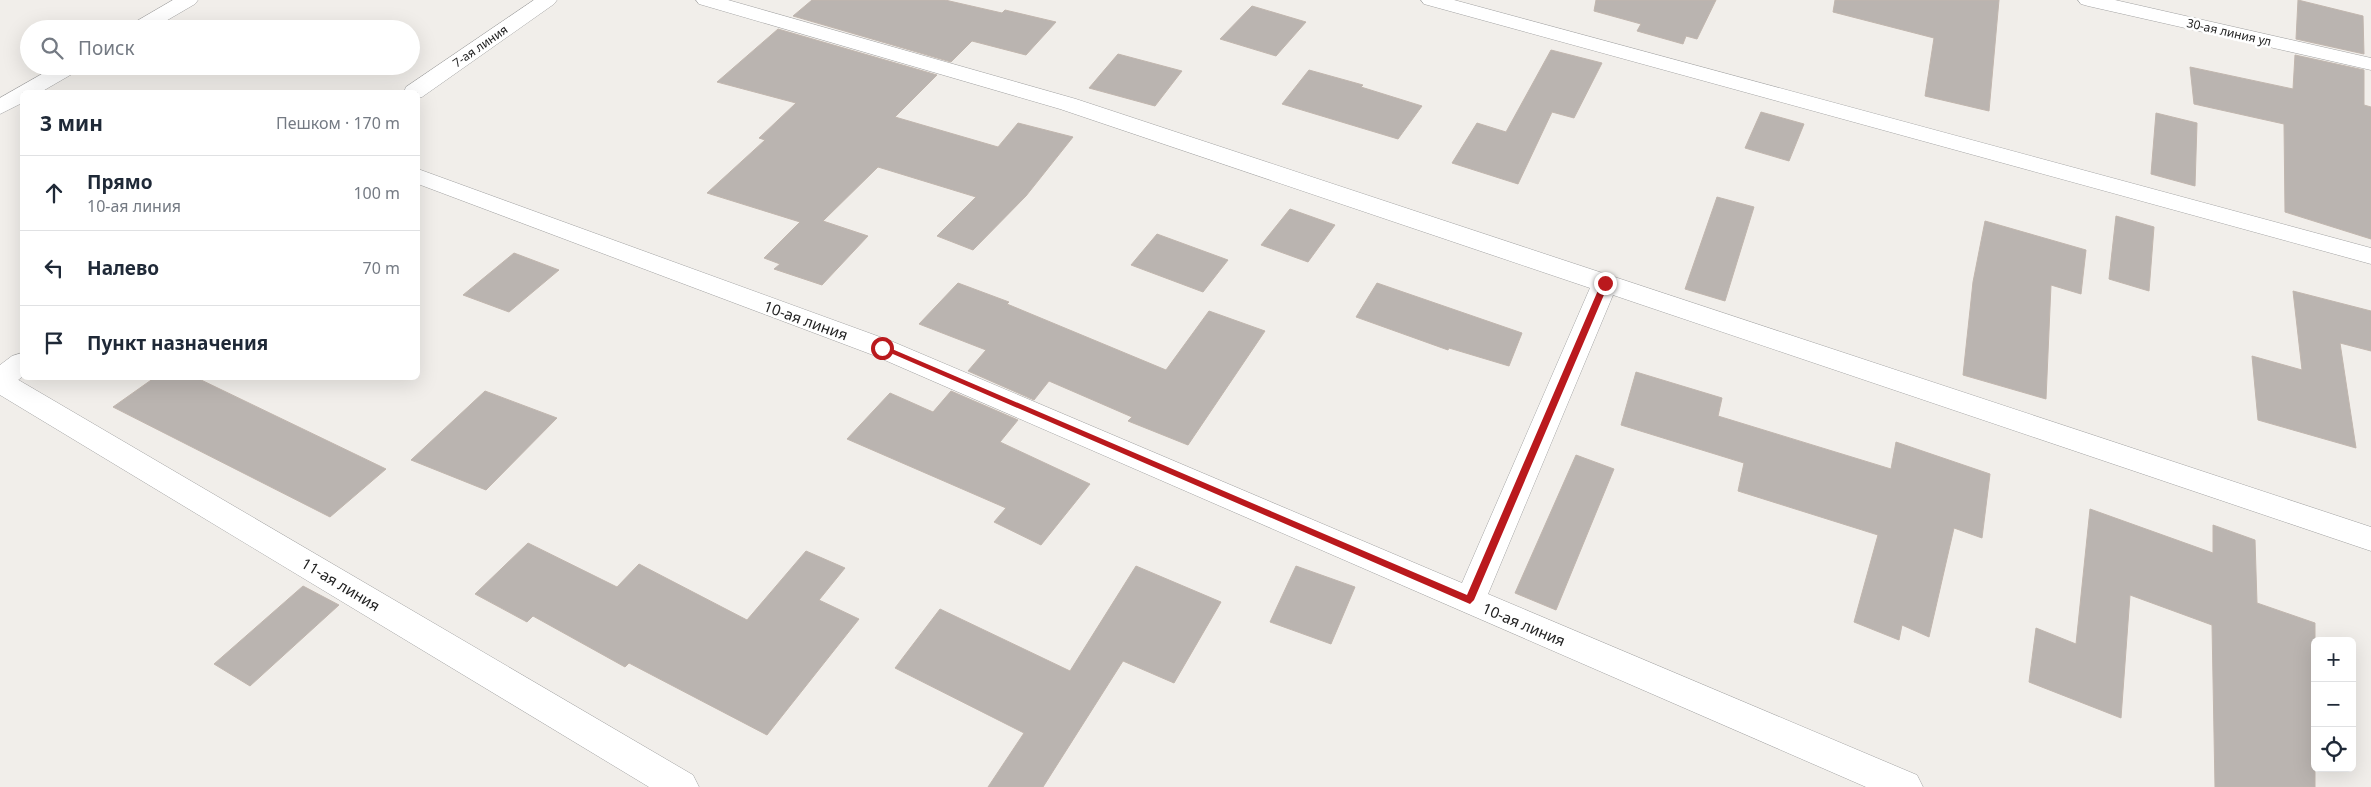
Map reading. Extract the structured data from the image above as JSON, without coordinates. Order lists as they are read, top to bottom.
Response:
{
  "streets": {
    "street": [
      "30-ая линия ул",
      "7-ая линия",
      "10-ая линия",
      "11-ая линия"
    ]
  },
  "page": {
    "search": "Поиск",
    "heading": ["3 мин", "Пешком · 170 m"],
    "list": [
      ["Прямо", "10-ая линия", "100 m"],
      ["Налево", "70 m"],
      "Пункт назначения"
    ],
    "map_buttons": ["+", "−"]
  }
}
